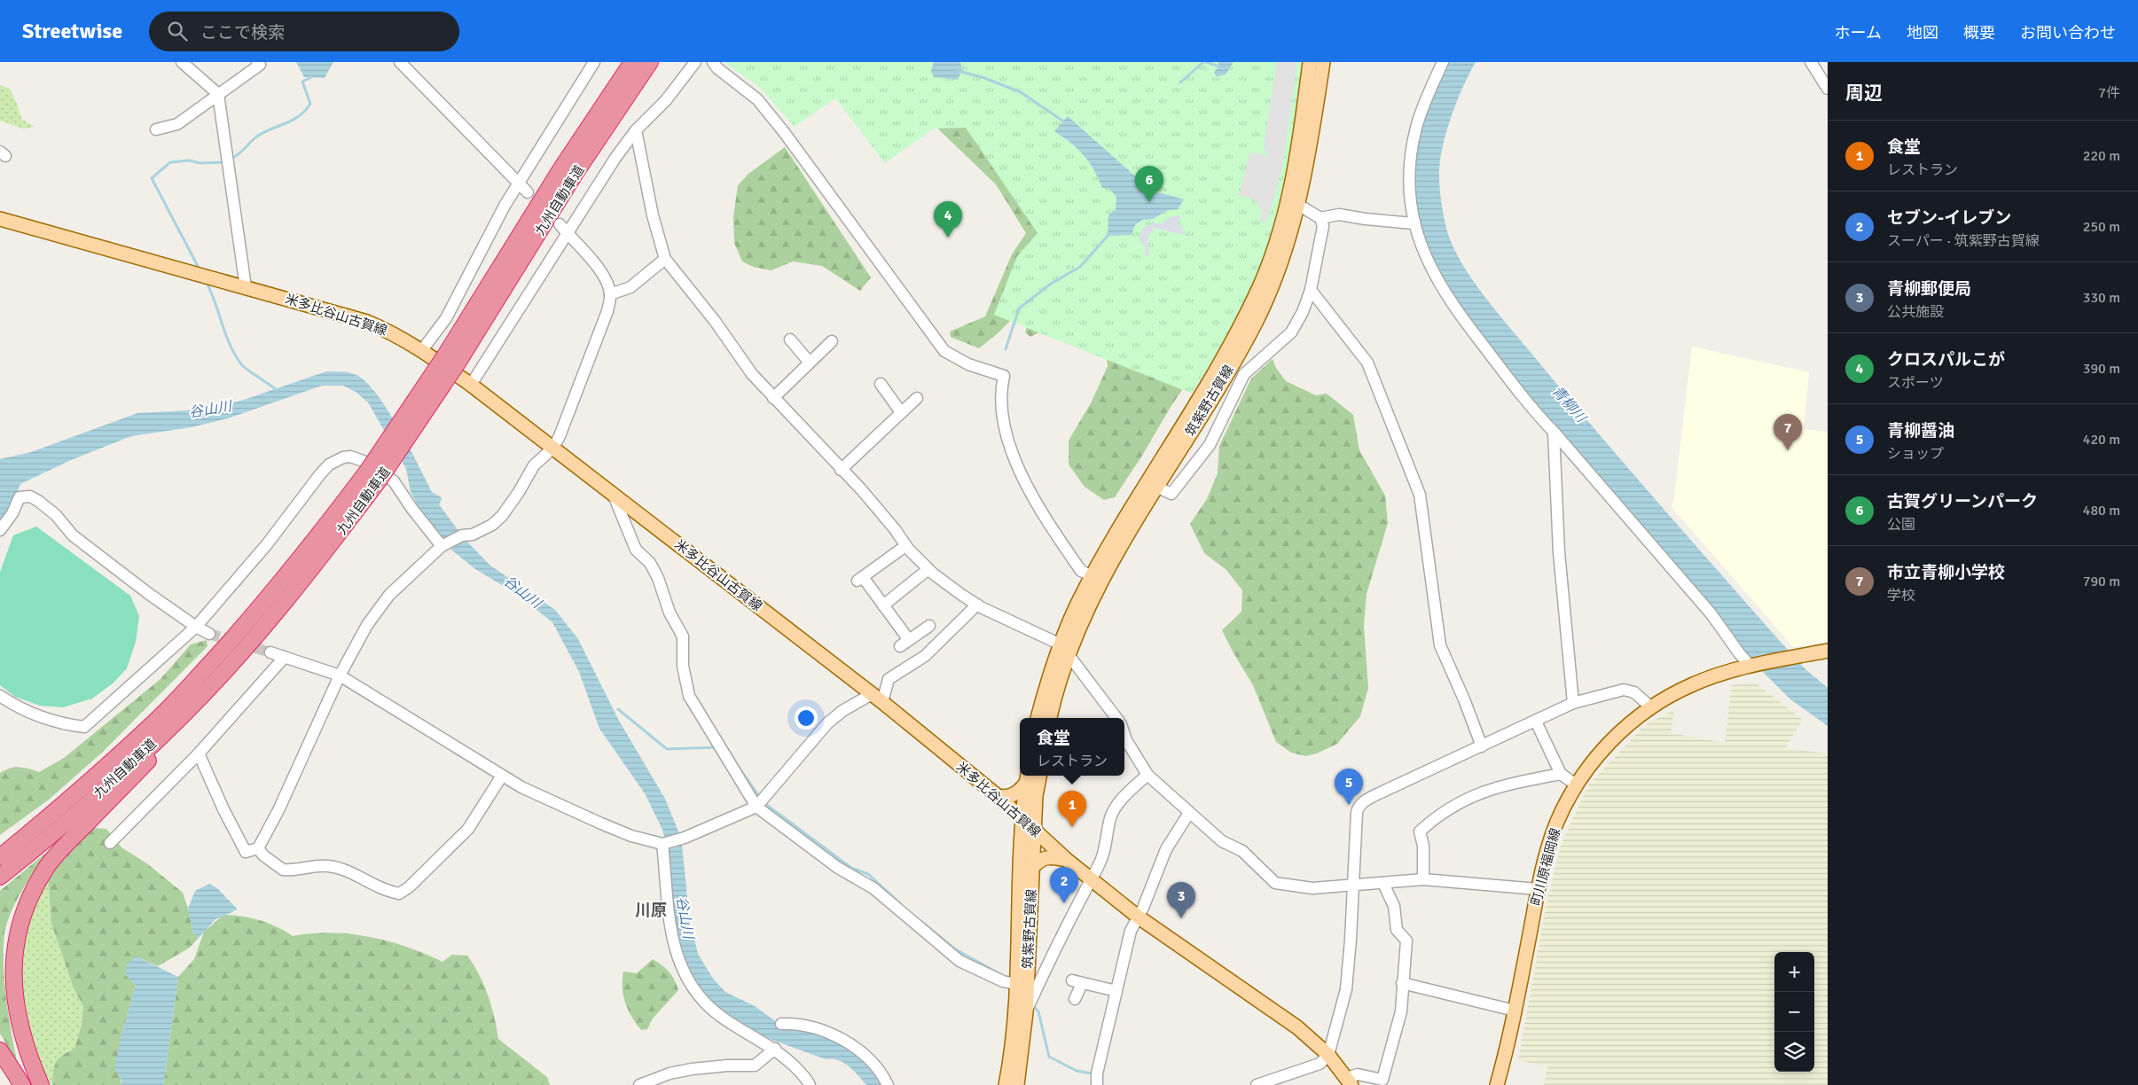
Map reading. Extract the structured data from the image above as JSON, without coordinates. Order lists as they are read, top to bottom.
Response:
{
  "streets": {
    "highway": ["九州自動車道"],
    "main road": ["米多比谷山古賀線", "筑紫野古賀線", "町川原福岡線"]
  },
  "crossings": [
    ["米多比谷山古賀線", "筑紫野古賀線"]
  ],
  "districts": ["川原"],
  "water": ["青柳川", "谷山川"],
  "page": {
    "header": "Streetwise",
    "search": "ここで検索",
    "nav": [
      "ホーム",
      "地図",
      "概要",
      "お問い合わせ"
    ],
    "heading": ["周辺", "7件"],
    "list": [
      {
        "mark": "1",
        "name": "食堂",
        "note": "レストラン",
        "value": "220 m"
      },
      {
        "mark": "2",
        "name": "セブン-イレブン",
        "note": "スーパー · 筑紫野古賀線",
        "value": "250 m"
      },
      {
        "mark": "3",
        "name": "青柳郵便局",
        "note": "公共施設",
        "value": "330 m"
      },
      {
        "mark": "4",
        "name": "クロスパルこが",
        "note": "スポーツ",
        "value": "390 m"
      },
      {
        "mark": "5",
        "name": "青柳醤油",
        "note": "ショップ",
        "value": "420 m"
      },
      {
        "mark": "6",
        "name": "古賀グリーンパーク",
        "note": "公園",
        "value": "480 m"
      },
      {
        "mark": "7",
        "name": "市立青柳小学校",
        "note": "学校",
        "value": "790 m"
      }
    ],
    "pins": [
      "6",
      "4",
      "7",
      "5",
      "1",
      "2",
      "3"
    ],
    "popup": ["食堂", "レストラン"],
    "map_buttons": ["+", "−"]
  }
}
